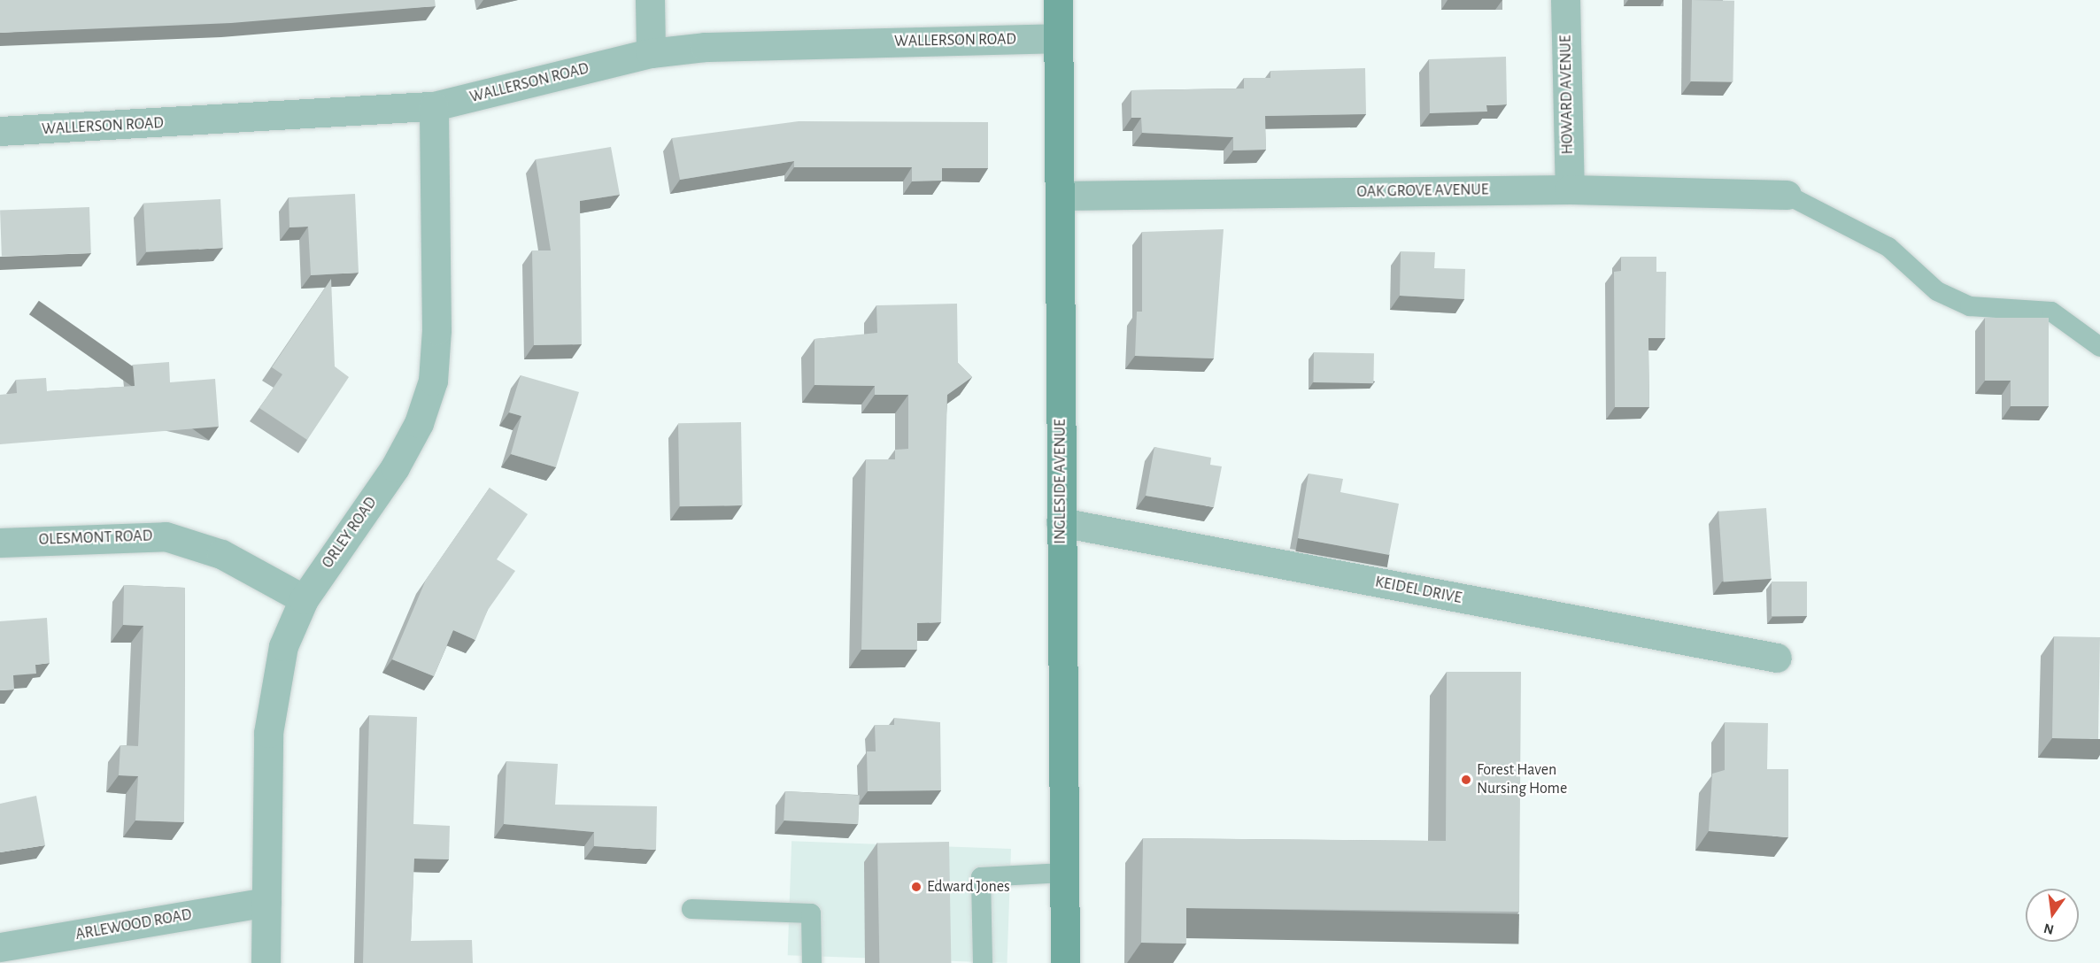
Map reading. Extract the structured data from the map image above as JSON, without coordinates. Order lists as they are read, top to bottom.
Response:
{
  "streets": {
    "main road": ["INGLESIDE AVENUE"],
    "street": [
      "WALLERSON ROAD",
      "HOWARD AVENUE",
      "OAK GROVE AVENUE",
      "ORLEY ROAD",
      "OLESMONT ROAD",
      "KEIDEL DRIVE",
      "ARLEWOOD ROAD"
    ]
  },
  "crossings": [
    ["WALLERSON ROAD", "INGLESIDE AVENUE"],
    ["WALLERSON ROAD", "ORLEY ROAD"],
    ["HOWARD AVENUE", "OAK GROVE AVENUE"],
    ["OAK GROVE AVENUE", "INGLESIDE AVENUE"],
    ["INGLESIDE AVENUE", "KEIDEL DRIVE"],
    ["ORLEY ROAD", "OLESMONT ROAD"],
    ["ORLEY ROAD", "ARLEWOOD ROAD"]
  ],
  "places": ["Forest Haven Nursing Home", "Edward Jones"],
  "north": "bottom"
}
